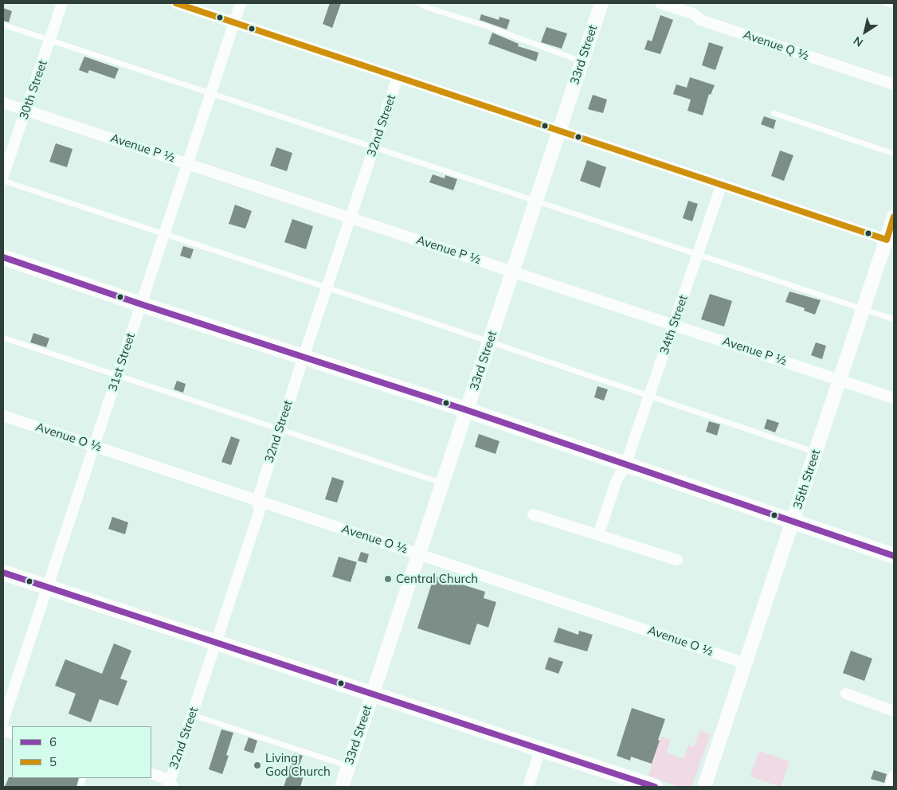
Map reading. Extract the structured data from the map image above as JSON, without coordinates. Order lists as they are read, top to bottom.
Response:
{
  "streets": {
    "street": [
      "Avenue Q ½",
      "33rd Street",
      "30th Street",
      "32nd Street",
      "Avenue P ½",
      "34th Street",
      "31st Street",
      "Avenue O ½",
      "35th Street"
    ]
  },
  "crossings": [
    ["33rd Street", "Avenue P ½"],
    ["33rd Street", "Avenue O ½"],
    ["30th Street", "Avenue P ½"],
    ["32nd Street", "Avenue P ½"],
    ["32nd Street", "Avenue O ½"],
    ["Avenue P ½", "34th Street"],
    ["Avenue P ½", "31st Street"],
    ["Avenue P ½", "35th Street"],
    ["31st Street", "Avenue O ½"],
    ["Avenue O ½", "35th Street"]
  ],
  "places": ["Central Church", "Living God Church"],
  "lines": ["transit line 5", "transit line 6"],
  "legend": ["6", "5"],
  "north": "bottom left"
}
